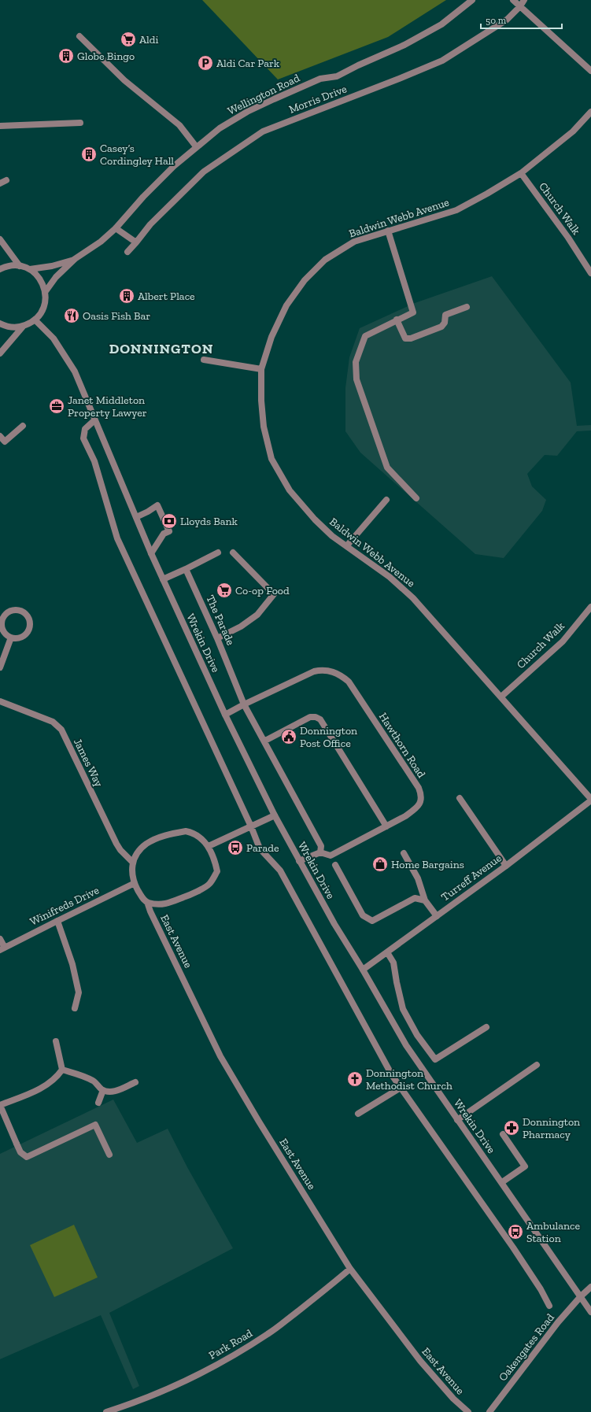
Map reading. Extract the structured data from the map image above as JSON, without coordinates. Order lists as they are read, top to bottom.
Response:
{
  "streets": {
    "street": [
      "Wellington Road",
      "Morris Drive",
      "Church Walk",
      "Baldwin Webb Avenue",
      "The Parade",
      "Wrekin Drive",
      "Hawthorn Road",
      "James Way",
      "Turreff Avenue",
      "Winifreds Drive",
      "East Avenue",
      "Park Road",
      "Oakengates Road"
    ]
  },
  "crossings": [
    ["Church Walk", "Baldwin Webb Avenue"],
    ["Baldwin Webb Avenue", "Turreff Avenue"],
    ["The Parade", "Hawthorn Road"],
    ["Wrekin Drive", "Hawthorn Road"],
    ["Wrekin Drive", "Turreff Avenue"],
    ["Wrekin Drive", "Oakengates Road"],
    ["James Way", "Winifreds Drive"],
    ["James Way", "East Avenue"],
    ["Winifreds Drive", "East Avenue"],
    ["East Avenue", "Park Road"]
  ],
  "districts": ["DONNINGTON"],
  "places": {
    "supermarket": ["Aldi", "Co-op Food"],
    "building": ["Globe Bingo", "Casey’s Cordingley Hall", "Albert Place"],
    "parking": ["Aldi Car Park"],
    "restaurant": ["Oasis Fish Bar"],
    "office": ["Janet Middleton Property Lawyer"],
    "bank": ["Lloyds Bank"],
    "public building": ["Donnington Post Office"],
    "bus stop": ["Parade", "Ambulance Station"],
    "shop": ["Home Bargains"],
    "church": ["Donnington Methodist Church"],
    "pharmacy": ["Donnington Pharmacy"]
  },
  "scale_bar": "50 m"
}
